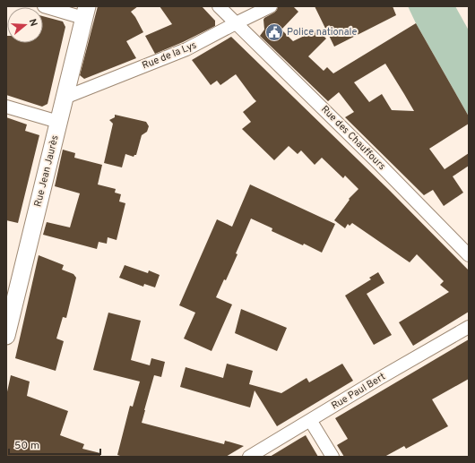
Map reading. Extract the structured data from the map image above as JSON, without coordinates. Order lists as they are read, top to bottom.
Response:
{
  "streets": {
    "main road": ["Rue Jean Jaurès"],
    "street": ["Rue de la Lys", "Rue des Chauffours", "Rue Paul Bert"]
  },
  "crossings": [
    ["Rue de la Lys", "Rue des Chauffours"],
    ["Rue de la Lys", "Rue Jean Jaurès"]
  ],
  "places": {
    "public building": ["Police nationale"]
  },
  "scale_bar": "50 m",
  "north": "right"
}
